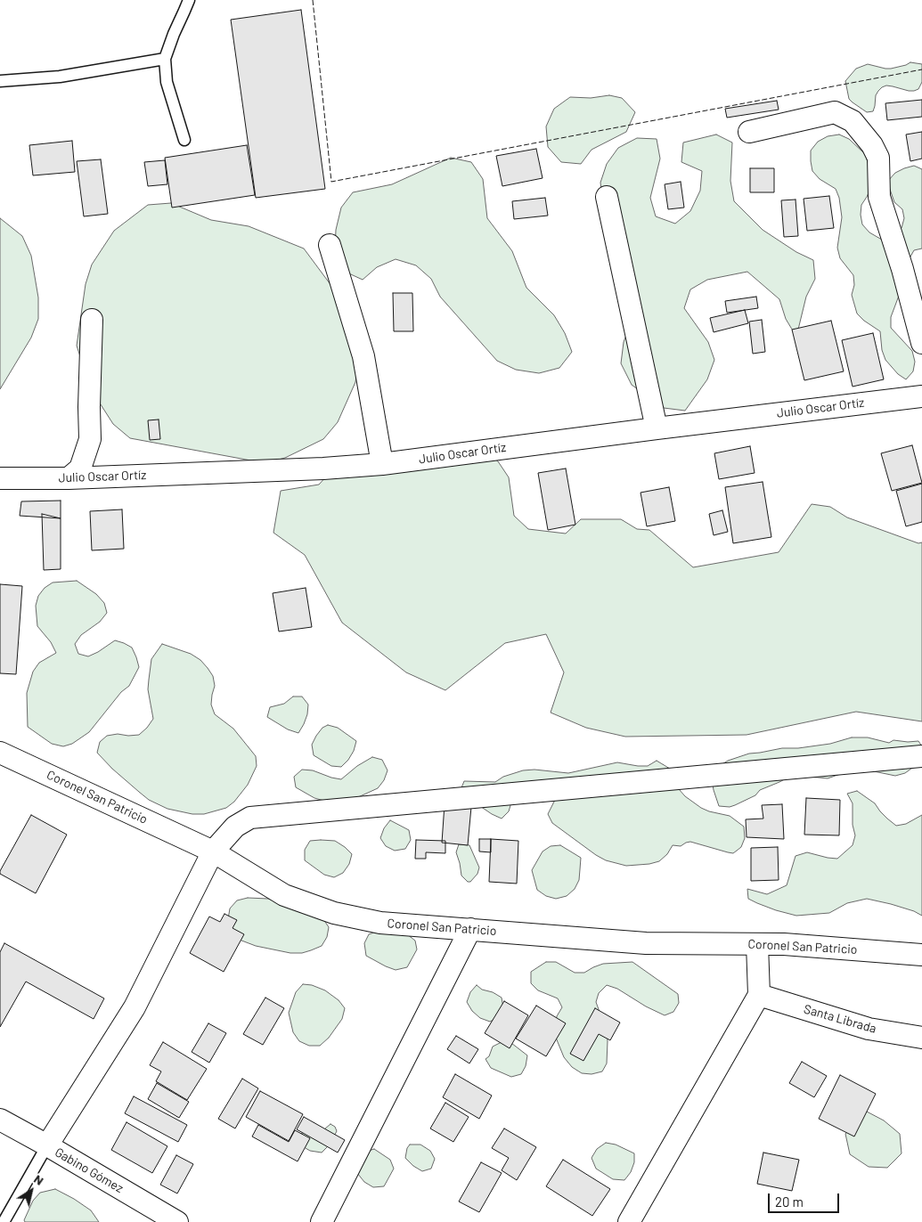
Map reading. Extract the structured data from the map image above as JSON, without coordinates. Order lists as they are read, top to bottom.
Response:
{
  "streets": {
    "street": [
      "Julio Oscar Ortíz",
      "Coronel San Patricio",
      "Santa Librada",
      "Gabino Gómez"
    ]
  },
  "scale_bar": "20 m",
  "north": "top right"
}
